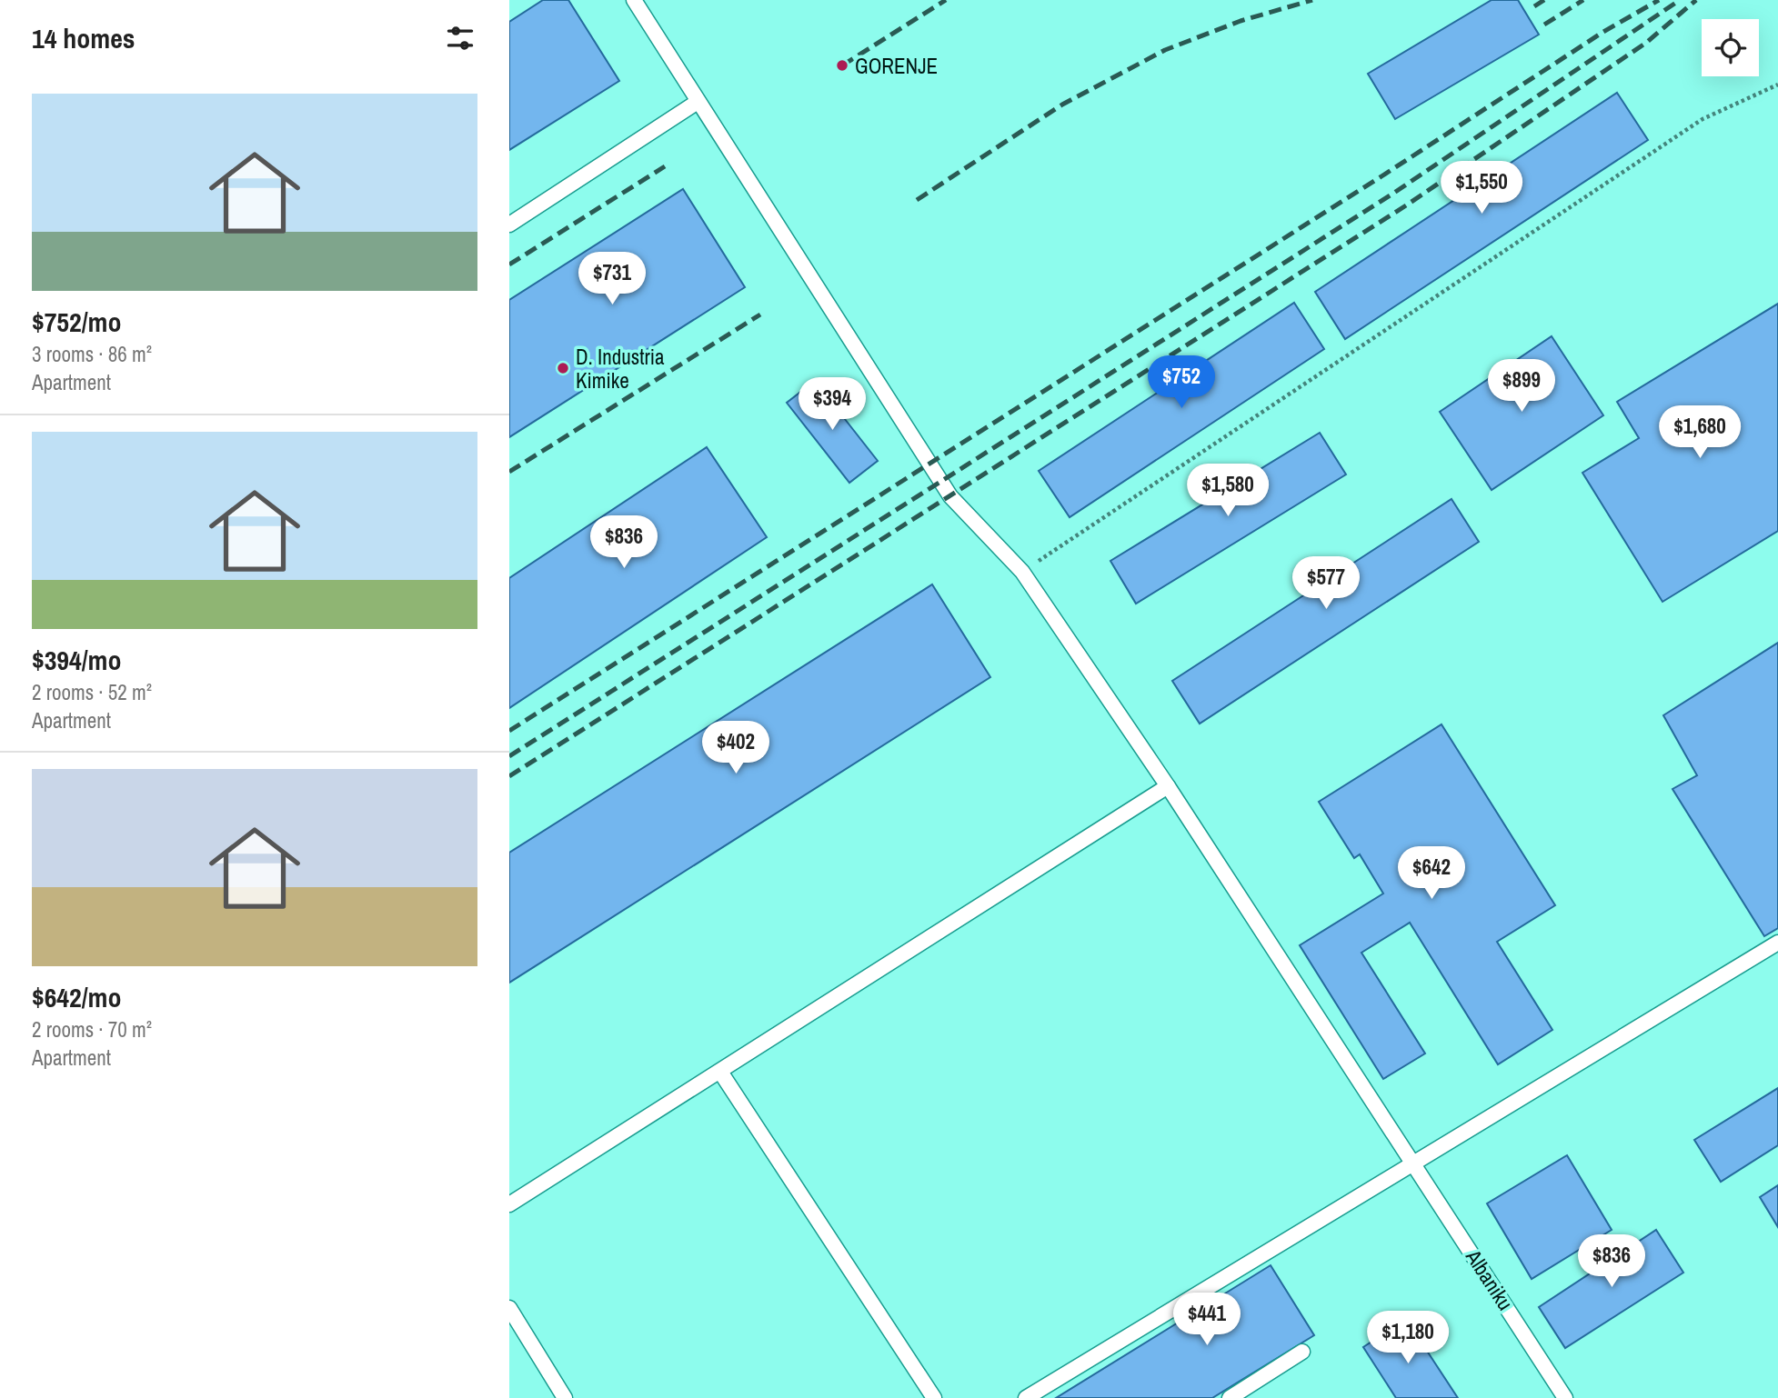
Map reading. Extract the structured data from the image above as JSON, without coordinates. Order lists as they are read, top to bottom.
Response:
{
  "streets": {
    "lane": ["Albaniku"]
  },
  "places": ["GORENJE", "D. Industria Kimike"],
  "page": {
    "heading": "14 homes",
    "list": [
      {
        "name": "$752/mo",
        "note": "3 rooms · 86 m² · Apartment"
      },
      {
        "name": "$394/mo",
        "note": "2 rooms · 52 m² · Apartment"
      },
      {
        "name": "$642/mo",
        "note": "2 rooms · 70 m² · Apartment"
      }
    ],
    "price": [
      "$1,550",
      "$731",
      "$752",
      "$899",
      "$394",
      "$1,680",
      "$1,580",
      "$836",
      "$577",
      "$402",
      "$642",
      "$836",
      "$441",
      "$1,180"
    ]
  }
}
